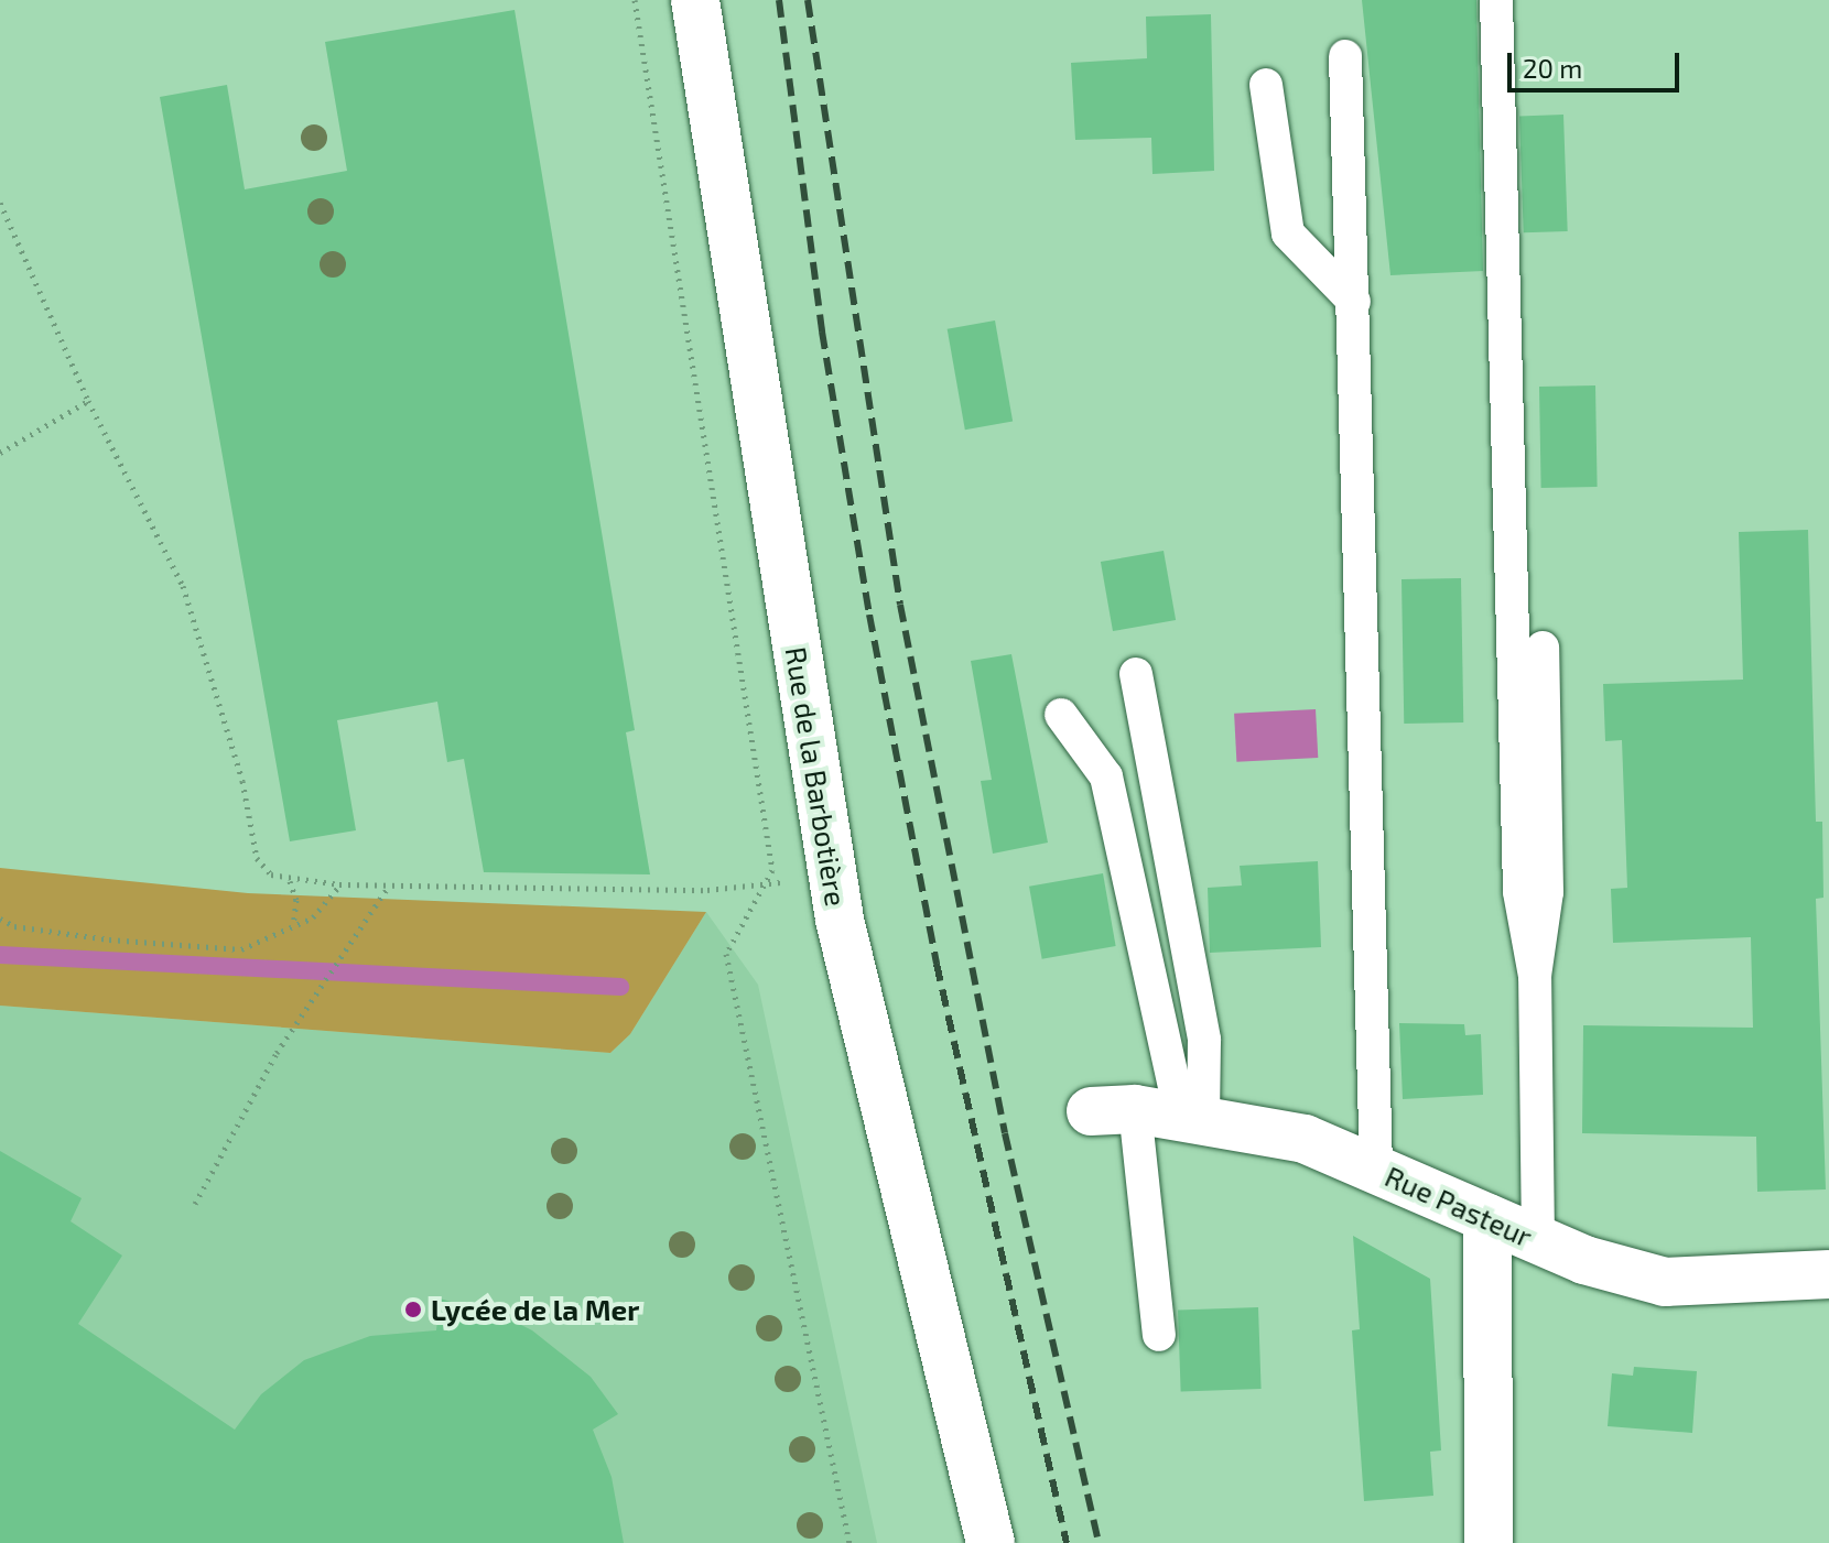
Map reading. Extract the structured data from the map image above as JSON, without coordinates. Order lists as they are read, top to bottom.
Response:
{
  "streets": {
    "street": ["Rue de la Barbotière", "Rue Pasteur"]
  },
  "places": ["Lycée de la Mer"],
  "scale_bar": "20 m"
}
